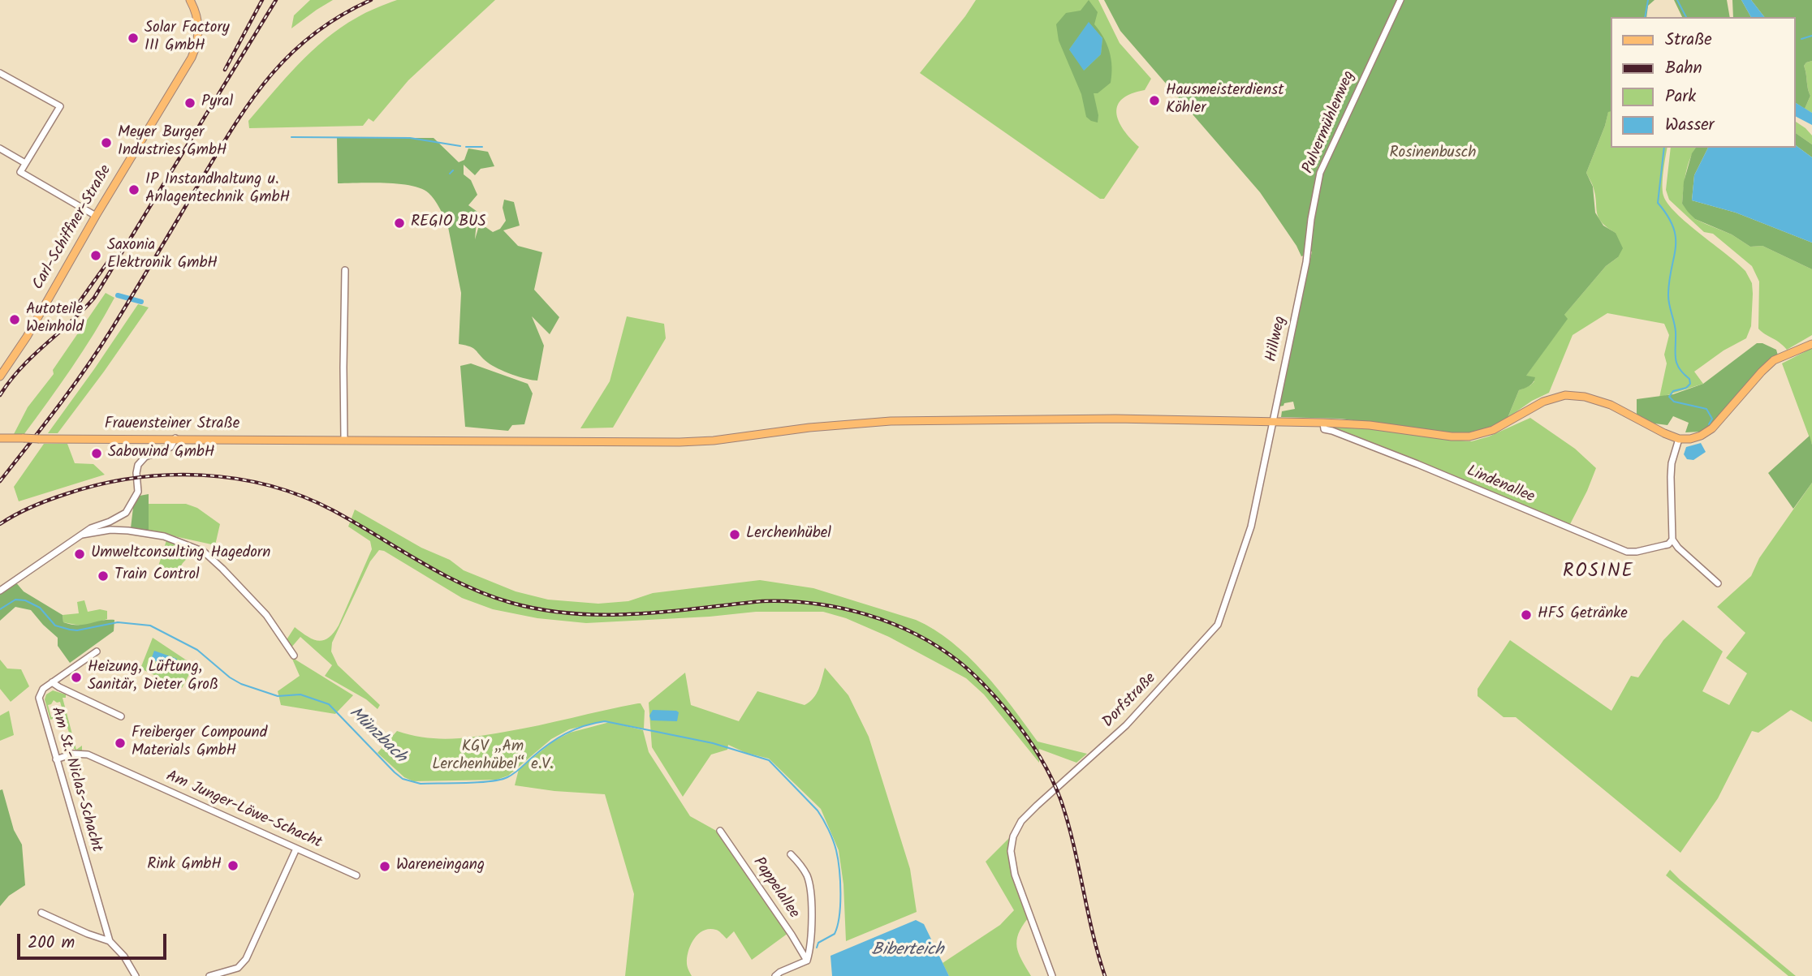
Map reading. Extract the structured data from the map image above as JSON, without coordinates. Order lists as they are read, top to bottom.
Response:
{
  "streets": {
    "main road": ["Carl-Schiffner-Straße", "Frauensteiner Straße"],
    "street": [
      "Pulvermühlenweg",
      "Hillweg",
      "Lindenallee",
      "Dorfstraße",
      "Am St.-Niclas-Schacht",
      "Am Junger-Löwe-Schacht",
      "Pappelallee"
    ]
  },
  "crossings": [
    ["Pulvermühlenweg", "Hillweg"],
    ["Hillweg", "Frauensteiner Straße"],
    ["Hillweg", "Dorfstraße"],
    ["Frauensteiner Straße", "Lindenallee"],
    ["Frauensteiner Straße", "Dorfstraße"],
    ["Am St.-Niclas-Schacht", "Am Junger-Löwe-Schacht"]
  ],
  "districts": ["ROSINE"],
  "water": ["Münzbach", "Biberteich"],
  "parks": ["Rosinenbusch", "KGV „Am Lerchenhübel“ e.V."],
  "places": [
    "Solar Factory III GmbH",
    "Hausmeisterdienst Köhler",
    "Pyral",
    "Meyer Burger Industries GmbH",
    "IP Instandhaltung u. Anlagentechnik GmbH",
    "REGIO BUS",
    "Saxonia Elektronik GmbH",
    "Autoteile Weinhold",
    "Sabowind GmbH",
    "Lerchenhübel",
    "Umweltconsulting Hagedorn",
    "Train Control",
    "HFS Getränke",
    "Heizung, Lüftung, Sanitär, Dieter Groß",
    "Freiberger Compound Materials GmbH",
    "Rink GmbH",
    "Wareneingang"
  ],
  "legend": [
    "Straße",
    "Bahn",
    "Park",
    "Wasser"
  ],
  "scale_bar": "200 m"
}
